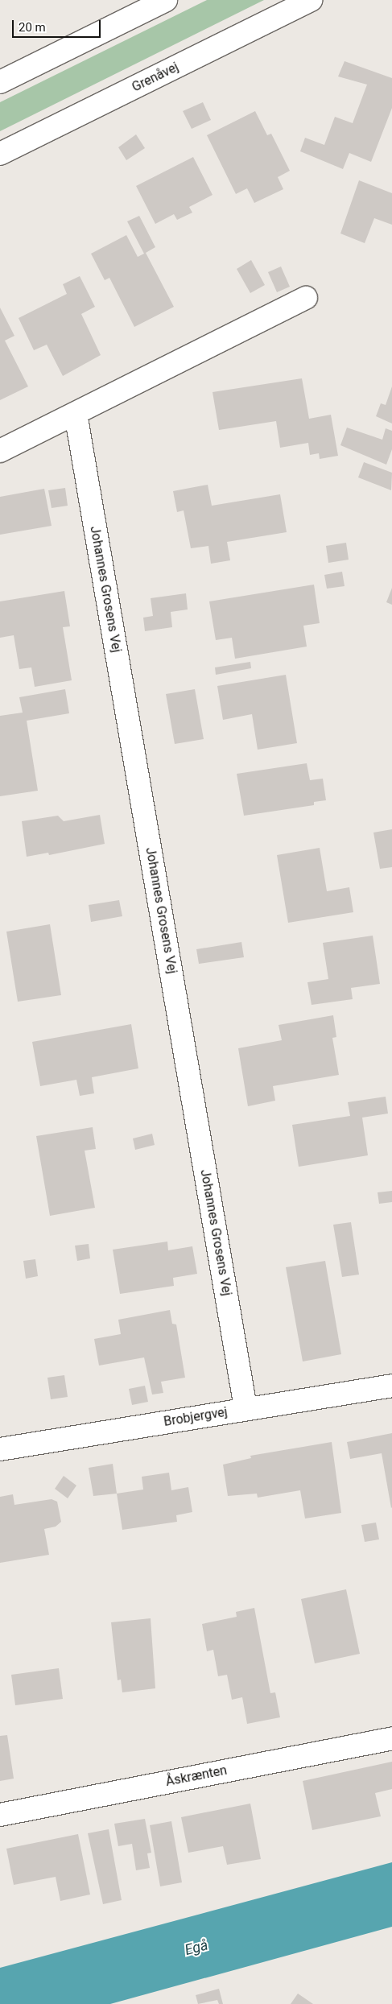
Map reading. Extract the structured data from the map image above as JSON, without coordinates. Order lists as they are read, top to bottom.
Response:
{
  "streets": {
    "street": [
      "Grenåvej",
      "Johannes Grosens Vej",
      "Brobjergvej",
      "Åskrænten"
    ]
  },
  "crossings": [
    ["Johannes Grosens Vej", "Brobjergvej"]
  ],
  "water": ["Egå"],
  "scale_bar": "20 m"
}
